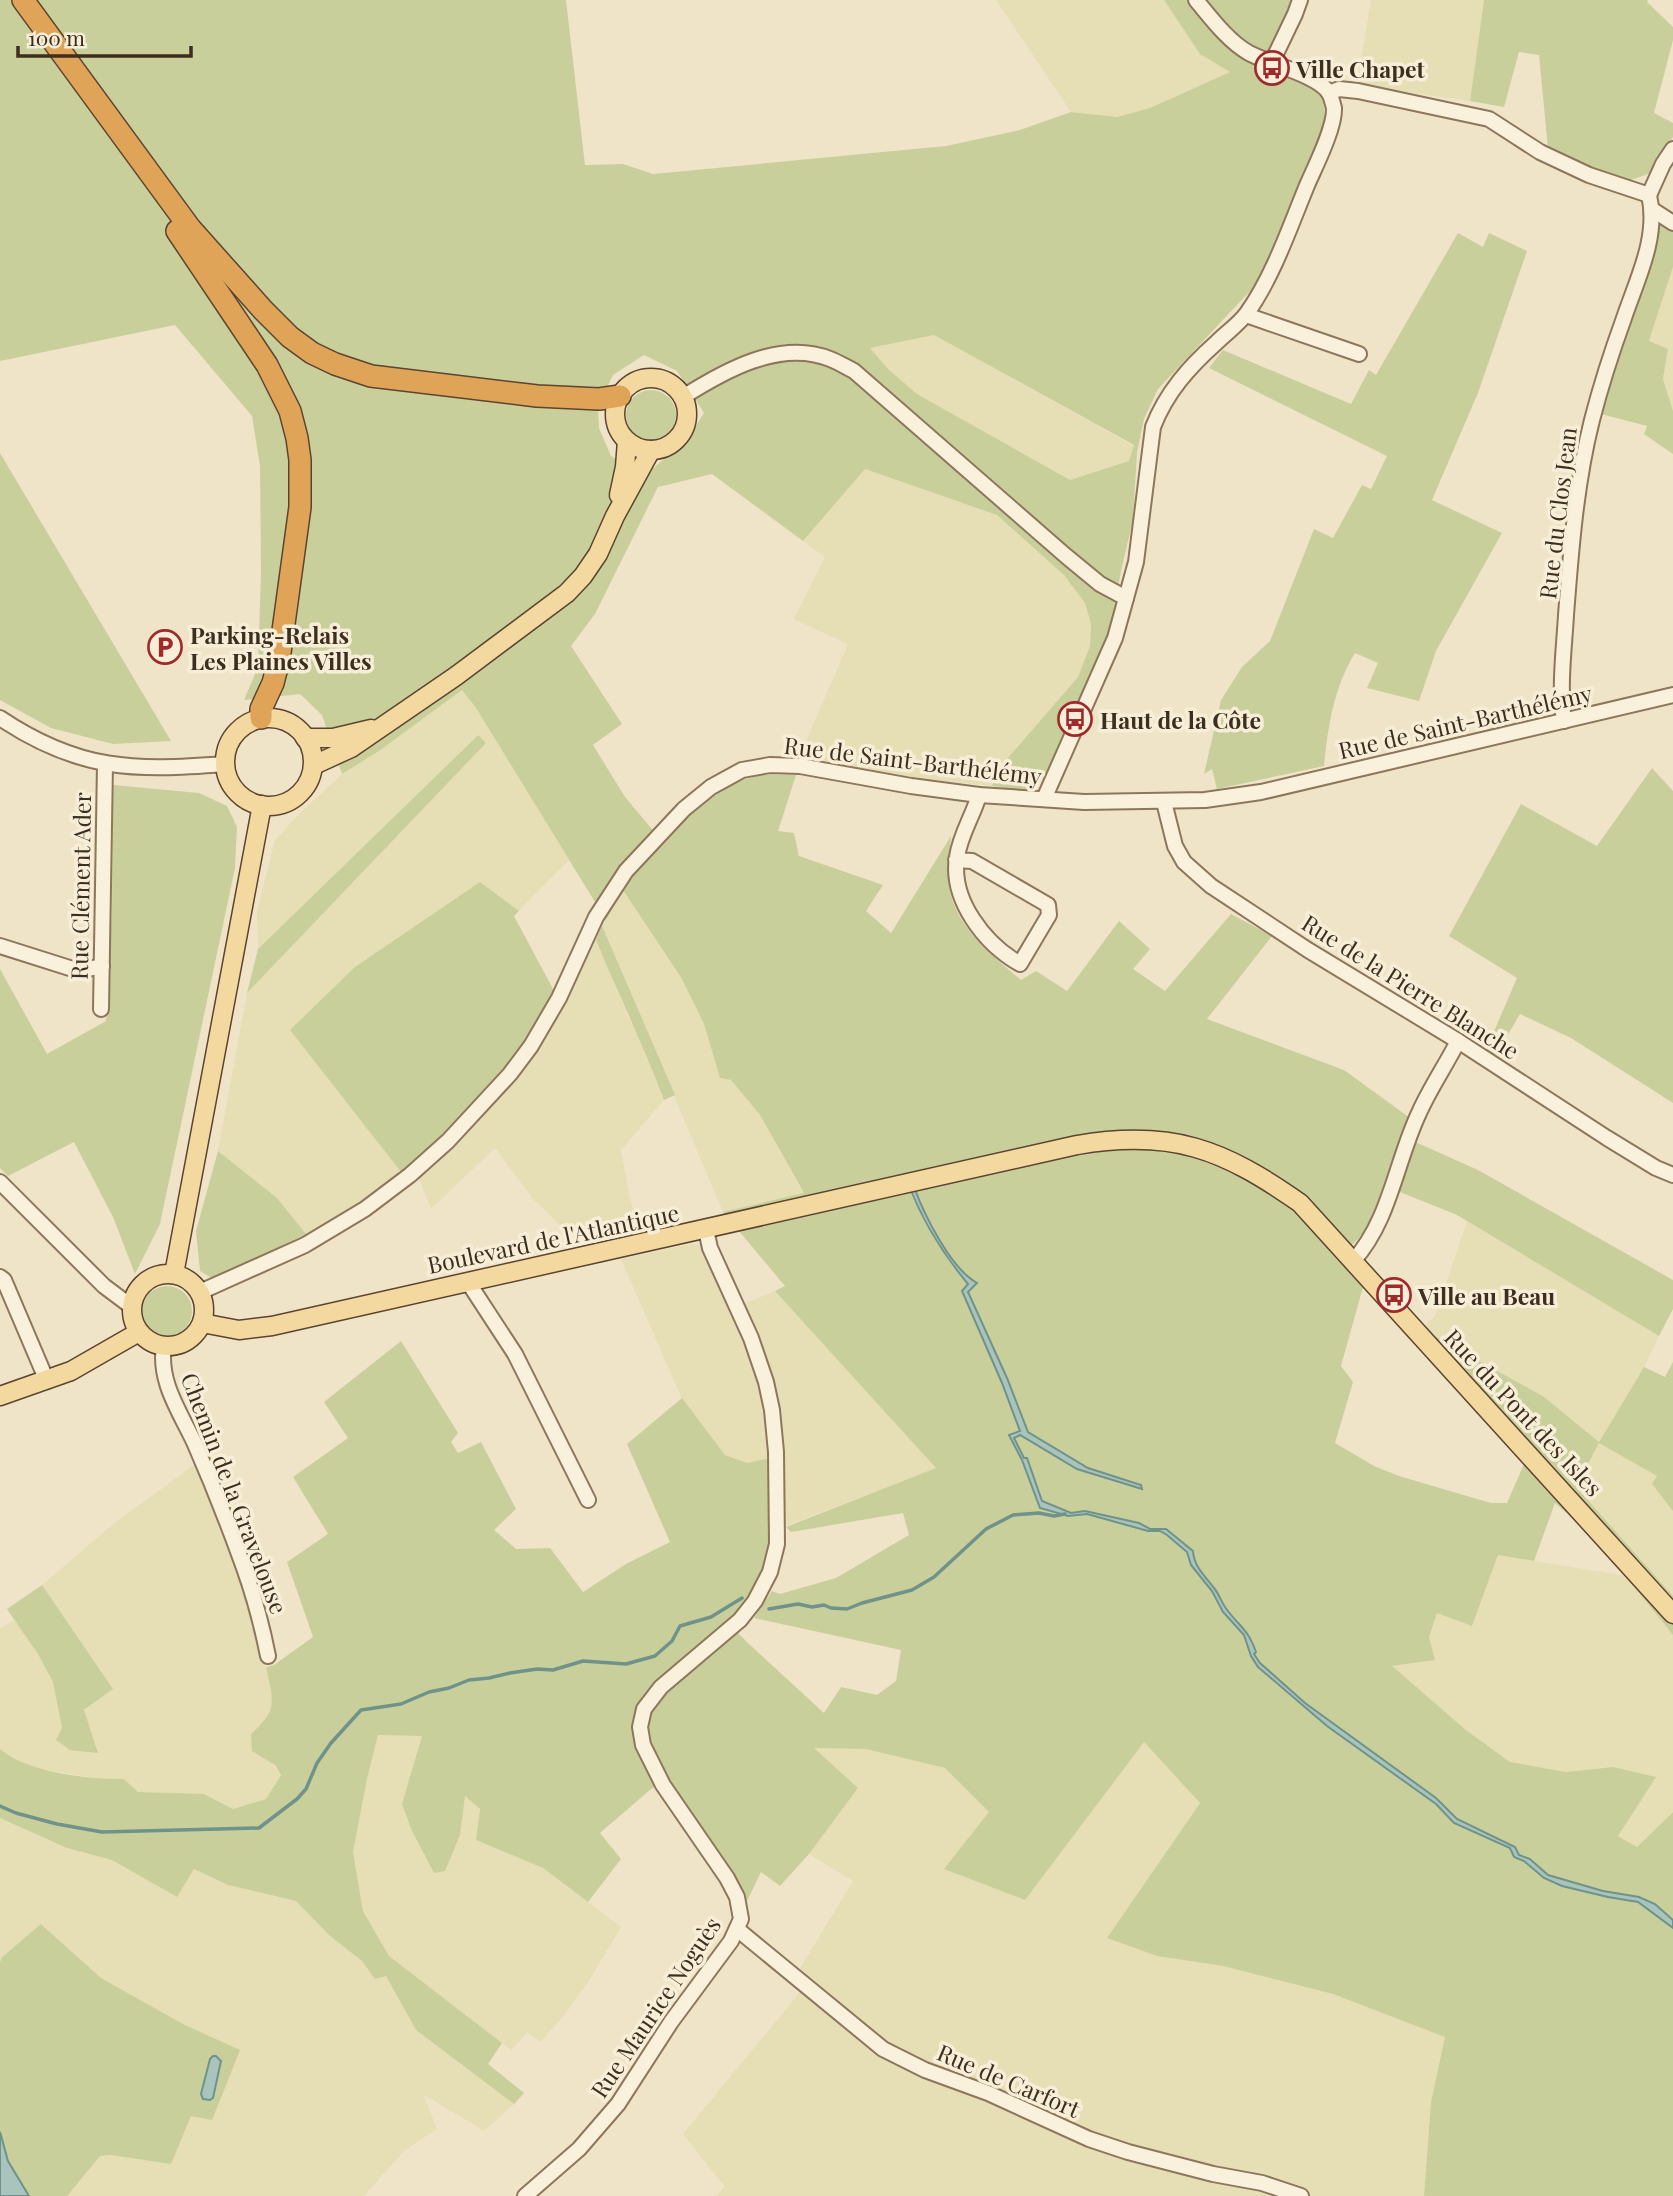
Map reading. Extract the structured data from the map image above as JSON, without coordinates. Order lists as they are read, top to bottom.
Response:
{
  "streets": {
    "main road": ["Boulevard de l'Atlantique", "Rue du Pont des Isles"],
    "street": [
      "Rue du Clos Jean",
      "Rue de Saint-Barthélémy",
      "Rue Clément Ader",
      "Rue de la Pierre Blanche",
      "Chemin de la Gravelouse",
      "Rue Maurice Noguès",
      "Rue de Carfort"
    ]
  },
  "crossings": [
    ["Rue du Clos Jean", "Rue de Saint-Barthélémy"],
    ["Rue de Saint-Barthélémy", "Rue de la Pierre Blanche"],
    ["Rue de Saint-Barthélémy", "Boulevard de l'Atlantique"],
    ["Rue de Saint-Barthélémy", "Chemin de la Gravelouse"],
    ["Boulevard de l'Atlantique", "Rue du Pont des Isles"],
    ["Boulevard de l'Atlantique", "Chemin de la Gravelouse"],
    ["Boulevard de l'Atlantique", "Rue Maurice Noguès"],
    ["Rue Maurice Noguès", "Rue de Carfort"]
  ],
  "places": {
    "bus stop": ["Ville Chapet", "Haut de la Côte", "Ville au Beau"],
    "parking": ["Parking-Relais Les Plaines Villes"]
  },
  "scale_bar": "100 m"
}
